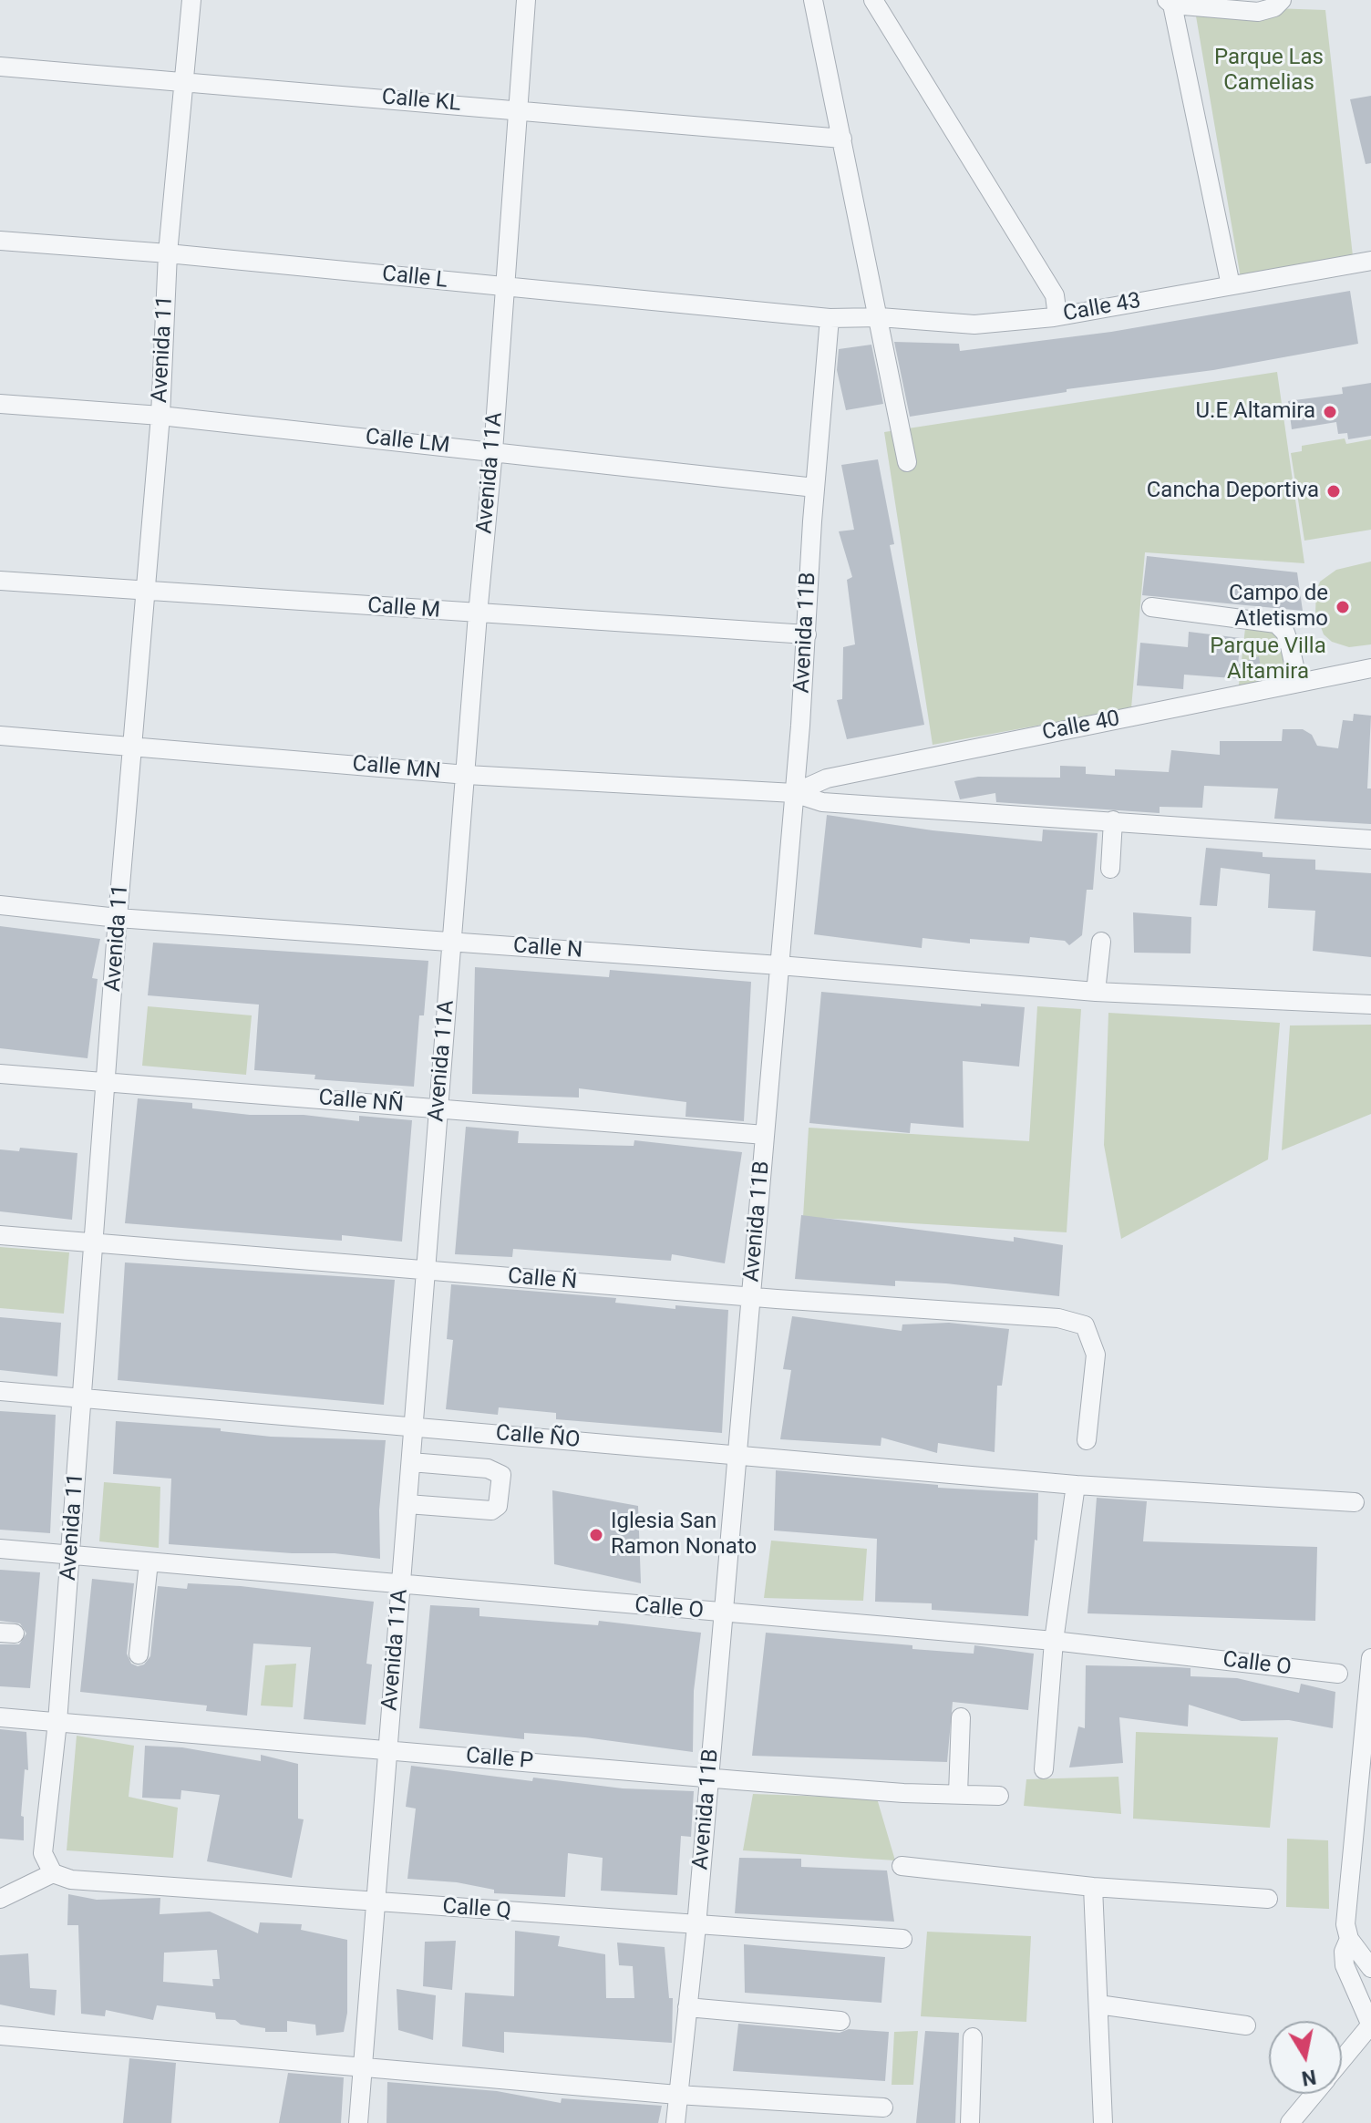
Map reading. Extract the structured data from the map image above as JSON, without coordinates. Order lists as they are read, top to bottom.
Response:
{
  "streets": {
    "street": [
      "Calle KL",
      "Calle L",
      "Calle 43",
      "Avenida 11",
      "Calle LM",
      "Avenida 11A",
      "Calle M",
      "Avenida 11B",
      "Calle 40",
      "Calle MN",
      "Calle N",
      "Calle NÑ",
      "Calle Ñ",
      "Calle ÑO",
      "Calle O",
      "Calle P",
      "Calle Q"
    ]
  },
  "crossings": [
    ["Calle KL", "Avenida 11"],
    ["Calle KL", "Avenida 11A"],
    ["Calle L", "Calle 43"],
    ["Calle L", "Avenida 11"],
    ["Calle L", "Avenida 11A"],
    ["Calle L", "Avenida 11B"],
    ["Calle 43", "Avenida 11B"],
    ["Avenida 11", "Calle LM"],
    ["Avenida 11", "Calle M"],
    ["Avenida 11", "Calle MN"],
    ["Avenida 11", "Calle N"],
    ["Avenida 11", "Calle NÑ"],
    ["Avenida 11", "Calle Ñ"],
    ["Avenida 11", "Calle ÑO"],
    ["Avenida 11", "Calle O"],
    ["Avenida 11", "Calle P"],
    ["Avenida 11", "Calle Q"],
    ["Calle LM", "Avenida 11A"],
    ["Calle LM", "Avenida 11B"],
    ["Avenida 11A", "Calle M"],
    ["Avenida 11A", "Calle MN"],
    ["Avenida 11A", "Calle N"],
    ["Avenida 11A", "Calle NÑ"],
    ["Avenida 11A", "Calle Ñ"],
    ["Avenida 11A", "Calle ÑO"],
    ["Avenida 11A", "Calle O"],
    ["Avenida 11A", "Calle P"],
    ["Avenida 11A", "Calle Q"],
    ["Calle M", "Avenida 11B"],
    ["Avenida 11B", "Calle 40"],
    ["Avenida 11B", "Calle MN"],
    ["Avenida 11B", "Calle N"],
    ["Avenida 11B", "Calle NÑ"],
    ["Avenida 11B", "Calle Ñ"],
    ["Avenida 11B", "Calle ÑO"],
    ["Avenida 11B", "Calle O"],
    ["Avenida 11B", "Calle P"],
    ["Avenida 11B", "Calle Q"],
    ["Calle 40", "Calle MN"]
  ],
  "parks": ["Parque Las Camelias", "Parque Villa Altamira"],
  "places": [
    "U.E Altamira",
    "Cancha Deportiva",
    "Campo de Atletismo",
    "Iglesia San Ramon Nonato"
  ],
  "north": "bottom"
}
